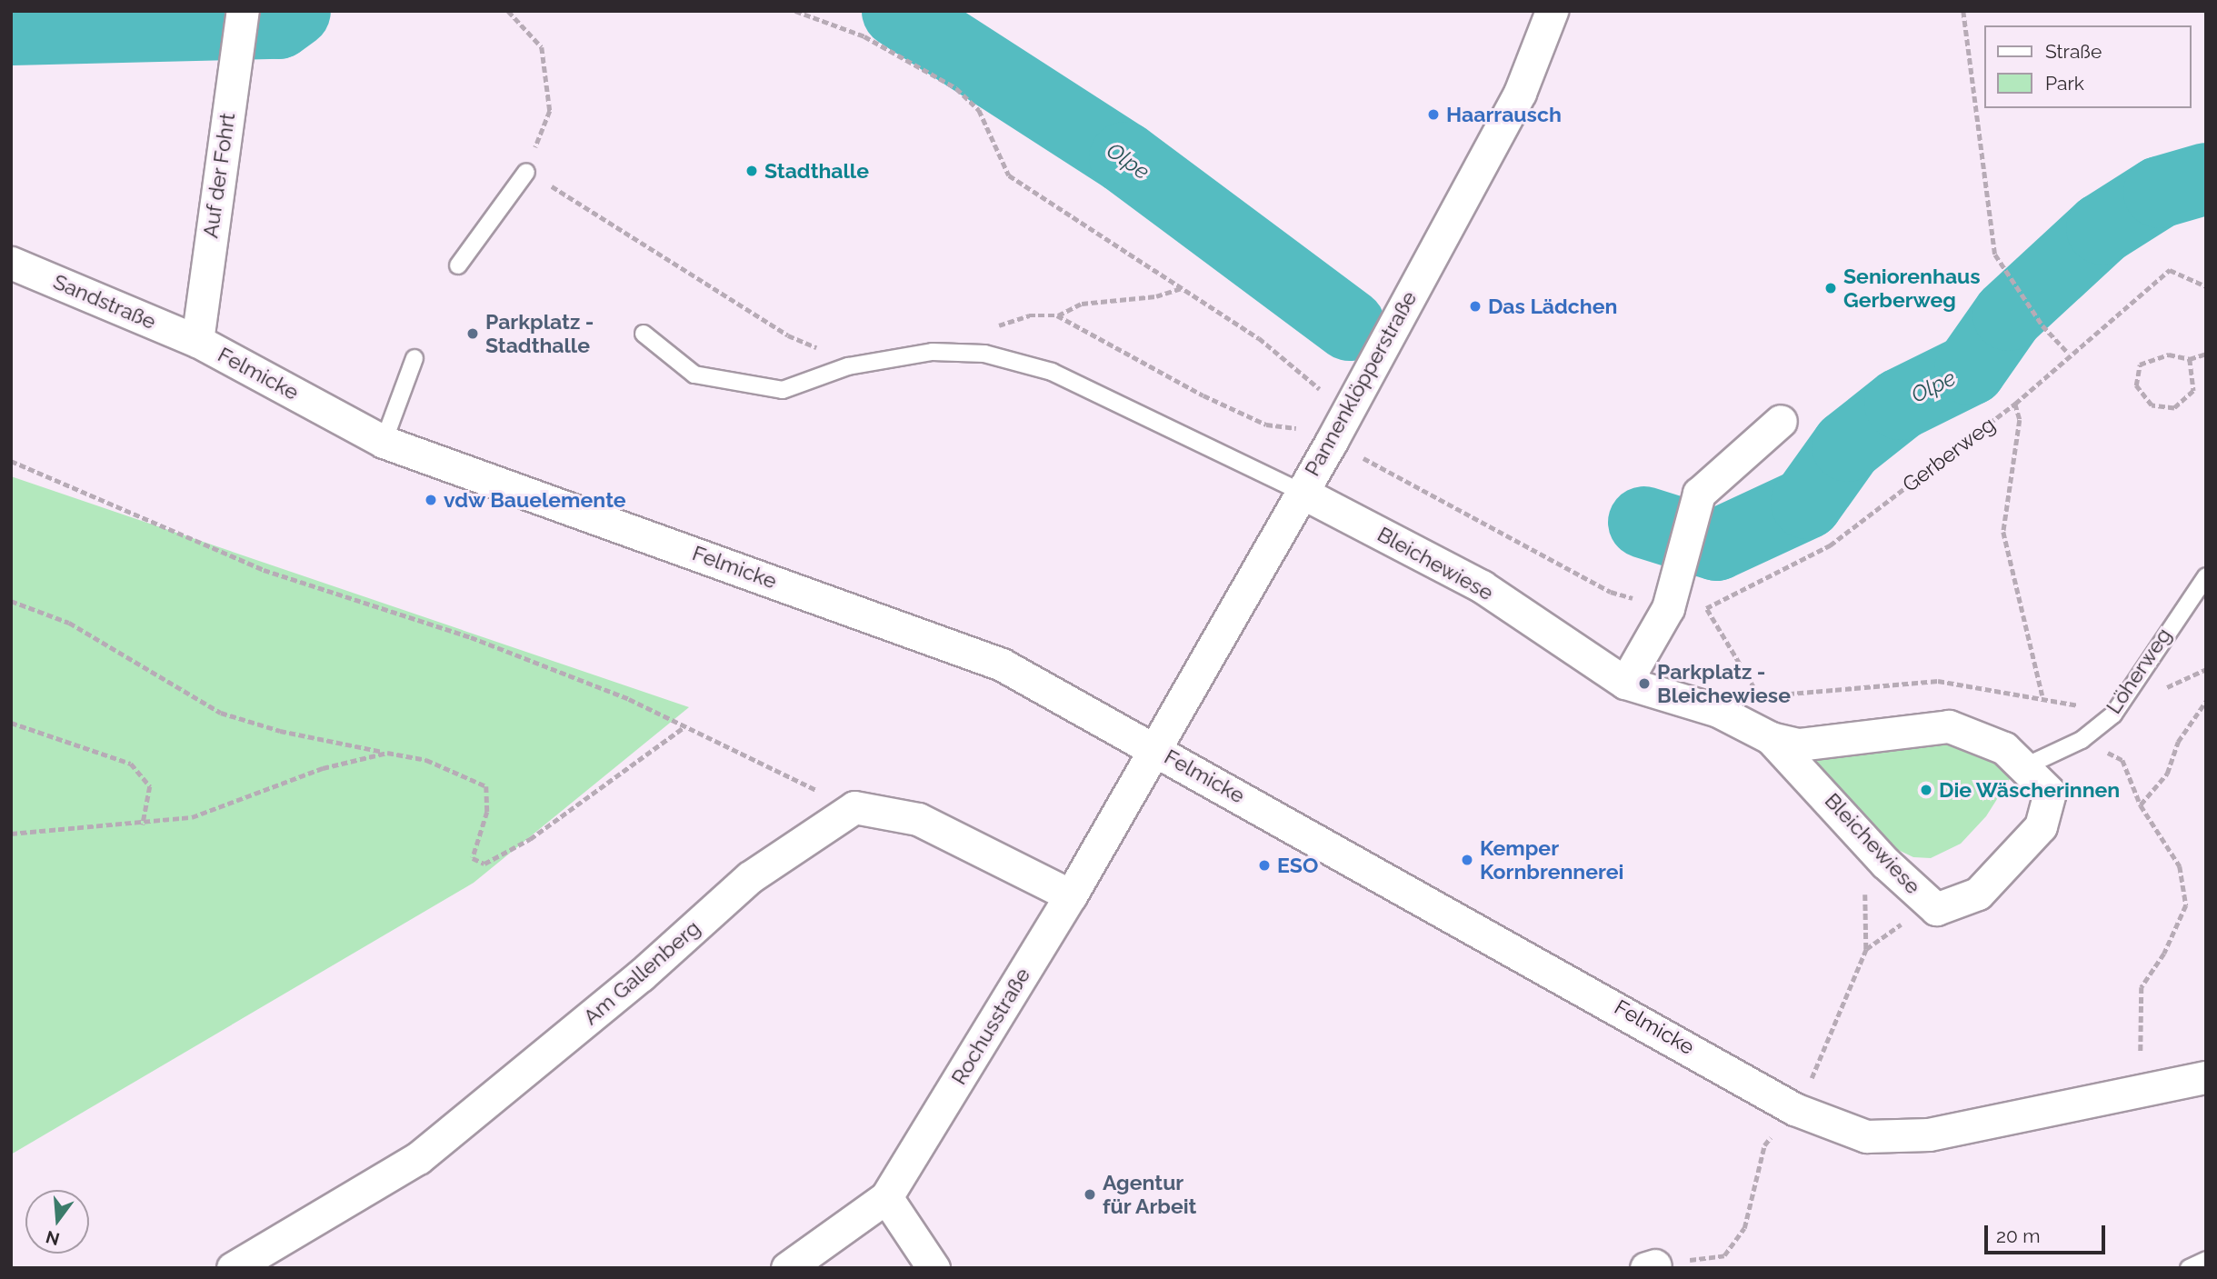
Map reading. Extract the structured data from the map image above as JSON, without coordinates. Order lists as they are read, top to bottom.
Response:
{
  "streets": {
    "street": [
      "Auf der Fohrt",
      "Sandstraße",
      "Felmicke",
      "Pannenklöpperstraße",
      "Bleichewiese",
      "Am Gallenberg",
      "Rochusstraße"
    ],
    "lane": ["Löherweg"],
    "path": ["Gerberweg"]
  },
  "crossings": [
    ["Auf der Fohrt", "Sandstraße"],
    ["Auf der Fohrt", "Felmicke"],
    ["Sandstraße", "Felmicke"],
    ["Felmicke", "Pannenklöpperstraße"],
    ["Felmicke", "Rochusstraße"],
    ["Pannenklöpperstraße", "Bleichewiese"],
    ["Pannenklöpperstraße", "Rochusstraße"],
    ["Bleichewiese", "Löherweg"]
  ],
  "water": ["Olpe"],
  "places": [
    "Haarrausch",
    "Stadthalle",
    "Seniorenhaus Gerberweg",
    "Das Lädchen",
    "Parkplatz - Stadthalle",
    "vdw Bauelemente",
    "Parkplatz - Bleichewiese",
    "Die Wäscherinnen",
    "Kemper Kornbrennerei",
    "ESO",
    "Agentur für Arbeit"
  ],
  "legend": ["Straße", "Park"],
  "scale_bar": "20 m",
  "north": "bottom"
}
